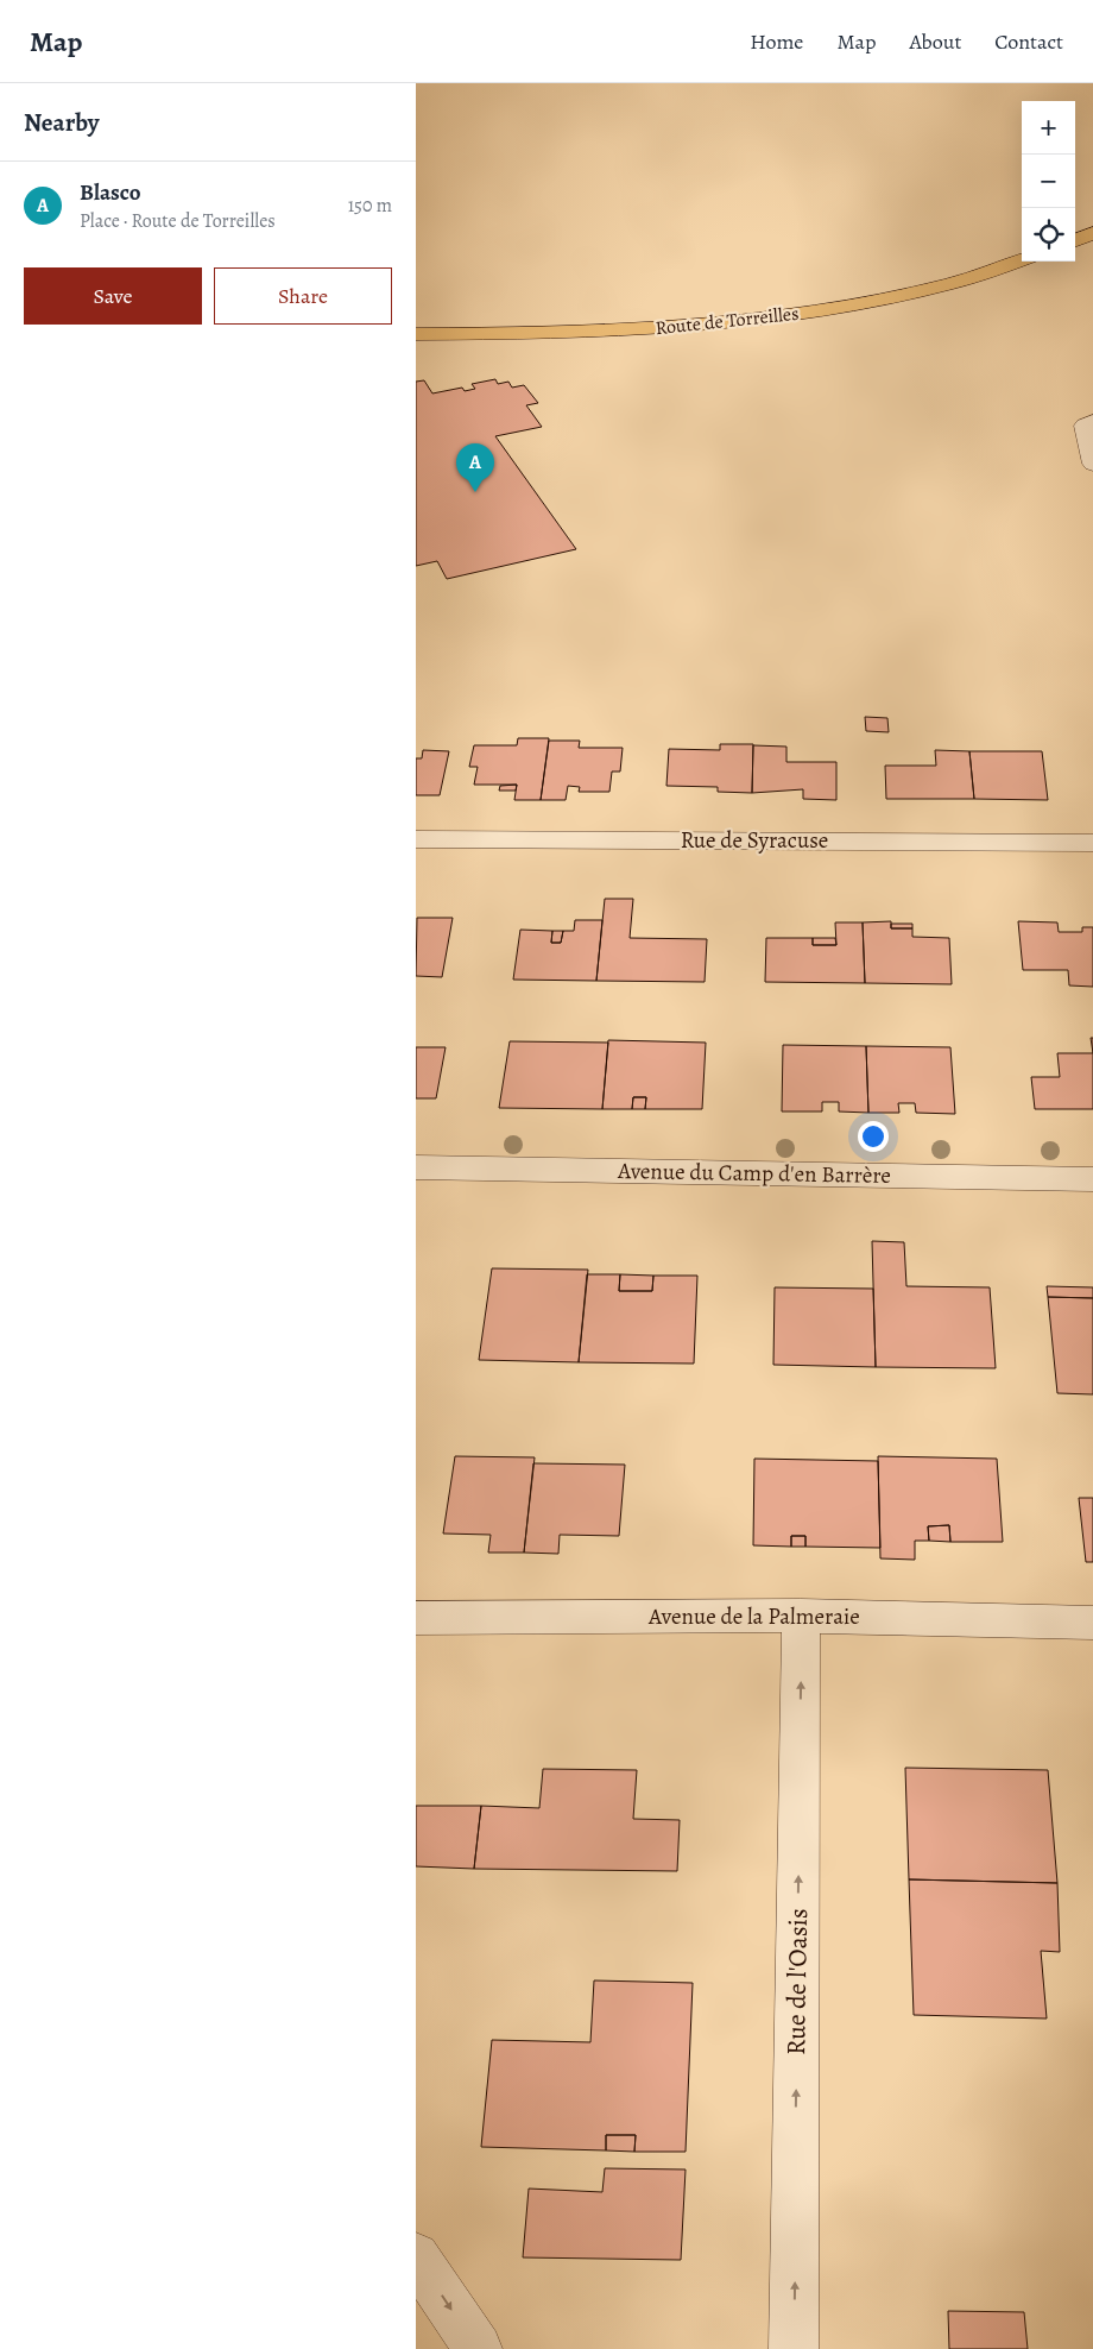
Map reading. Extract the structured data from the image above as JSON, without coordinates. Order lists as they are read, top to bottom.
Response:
{
  "streets": {
    "main road": ["Route de Torreilles"],
    "street": [
      "Rue de Syracuse",
      "Avenue du Camp d'en Barrère",
      "Avenue de la Palmeraie",
      "Rue de l'Oasis"
    ]
  },
  "crossings": [
    ["Avenue de la Palmeraie", "Rue de l'Oasis"]
  ],
  "one_way": ["Rue de l'Oasis"],
  "page": {
    "header": "Map",
    "nav": [
      "Home",
      "Map",
      "About",
      "Contact"
    ],
    "heading": "Nearby",
    "map_buttons": ["+", "−"],
    "list": [
      {
        "mark": "A",
        "name": "Blasco",
        "note": "Place · Route de Torreilles",
        "value": "150 m"
      }
    ],
    "buttons": ["Save", "Share"],
    "pins": "A"
  }
}
